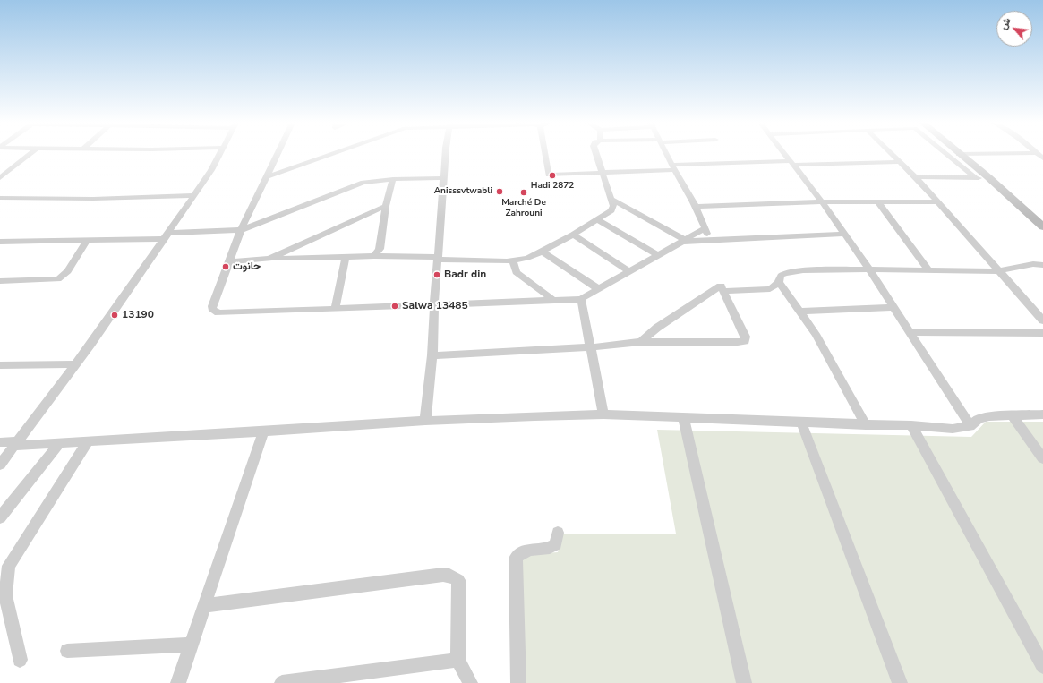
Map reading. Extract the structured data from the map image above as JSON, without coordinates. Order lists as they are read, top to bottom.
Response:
{
  "places": [
    "Hadi 2872",
    "Anisssvtwabli",
    "Marché De Zahrouni",
    "حانوت",
    "Badr din",
    "Salwa 13485",
    "13190"
  ],
  "north": "top left"
}
